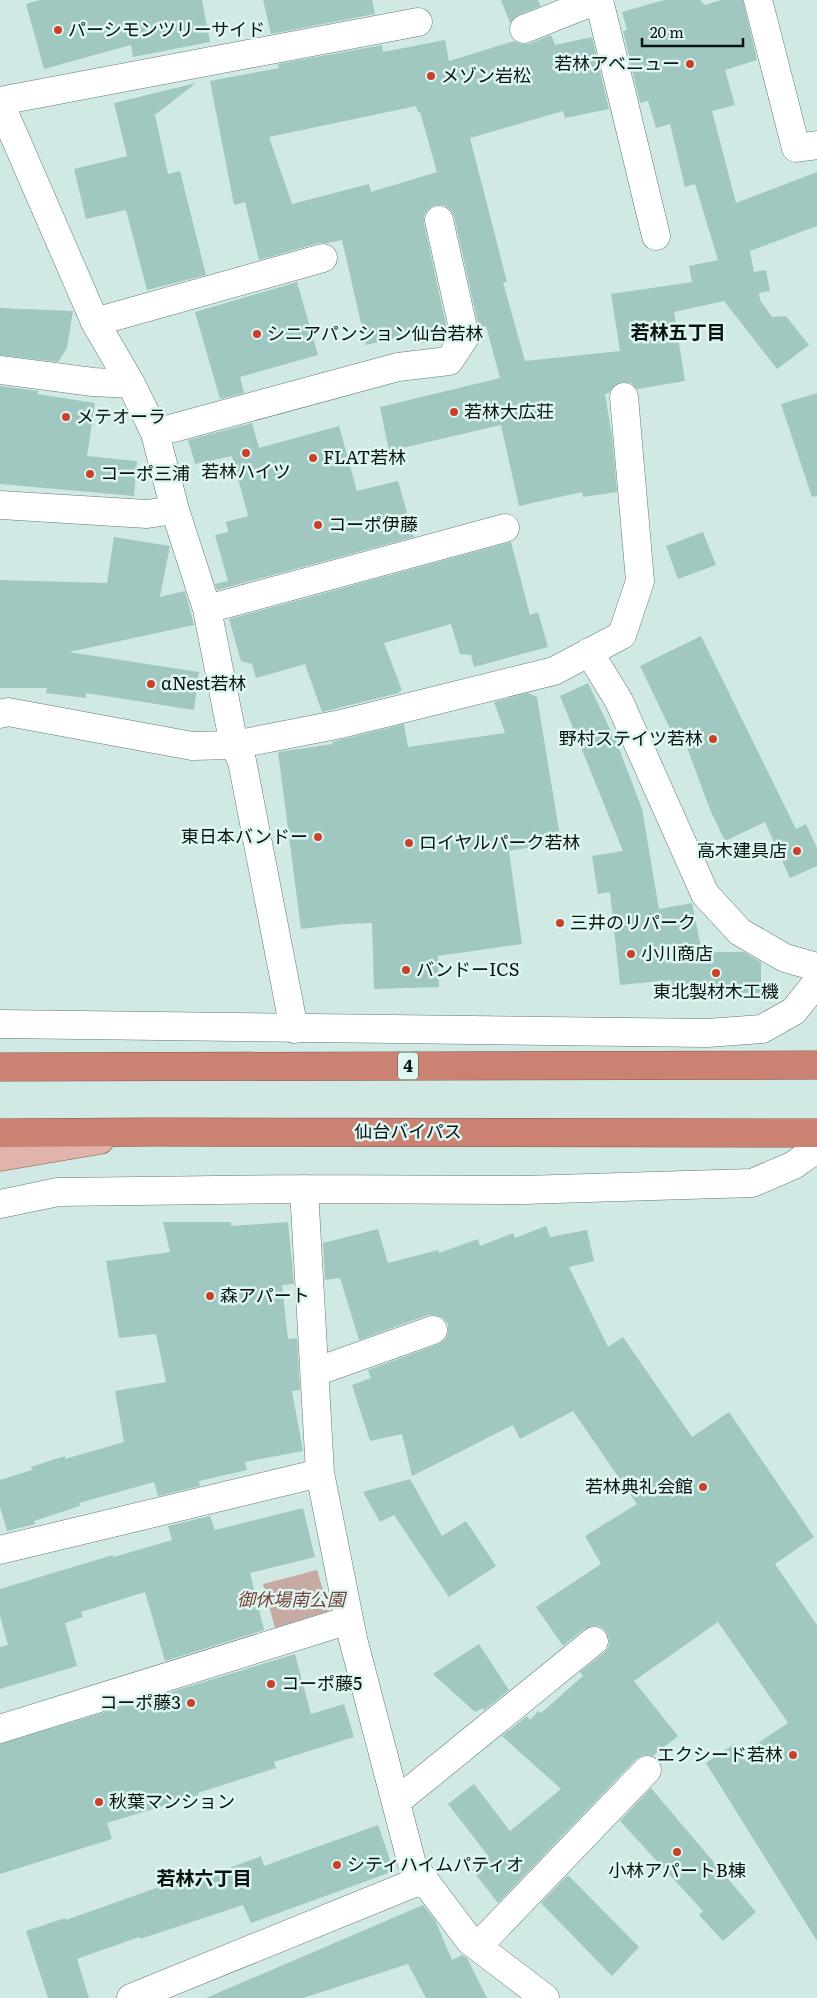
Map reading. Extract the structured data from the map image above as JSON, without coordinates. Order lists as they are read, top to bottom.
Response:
{
  "streets": {
    "highway": ["4", "仙台バイパス"]
  },
  "districts": ["若林五丁目", "若林六丁目"],
  "parks": ["御休場南公園"],
  "places": [
    "パーシモンツリーサイド",
    "若林アベニュー",
    "メゾン岩松",
    "シニアパンション仙台若林",
    "若林大広荘",
    "メテオーラ",
    "若林ハイツ",
    "FLAT若林",
    "コーポ三浦",
    "コーポ伊藤",
    "αNest若林",
    "野村ステイツ若林",
    "東日本バンドー",
    "ロイヤルパーク若林",
    "高木建具店",
    "三井のリパーク",
    "小川商店",
    "バンドーICS",
    "東北製材木工機",
    "森アパート",
    "若林典礼会館",
    "コーポ藤5",
    "コーポ藤3",
    "エクシード若林",
    "秋葉マンション",
    "小林アパートB棟",
    "シティハイムパティオ"
  ],
  "scale_bar": "20 m"
}
